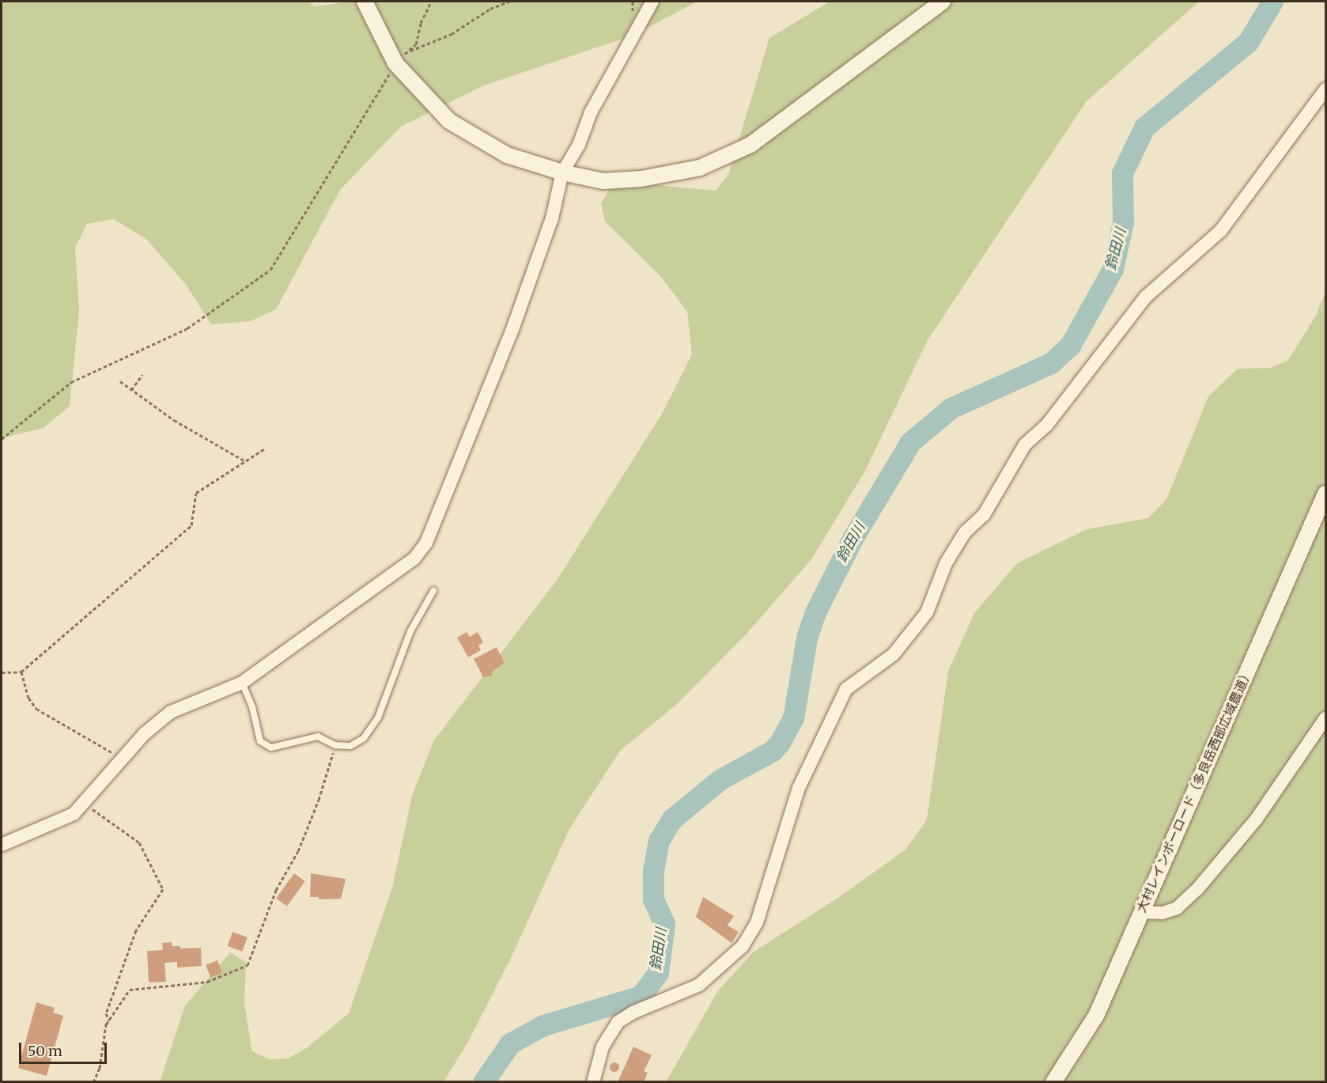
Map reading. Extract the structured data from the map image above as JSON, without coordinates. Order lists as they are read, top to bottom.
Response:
{
  "streets": {
    "street": ["大村レインボーロード（多良岳西部広域農道）"]
  },
  "water": ["鈴田川"],
  "scale_bar": "50 m"
}
